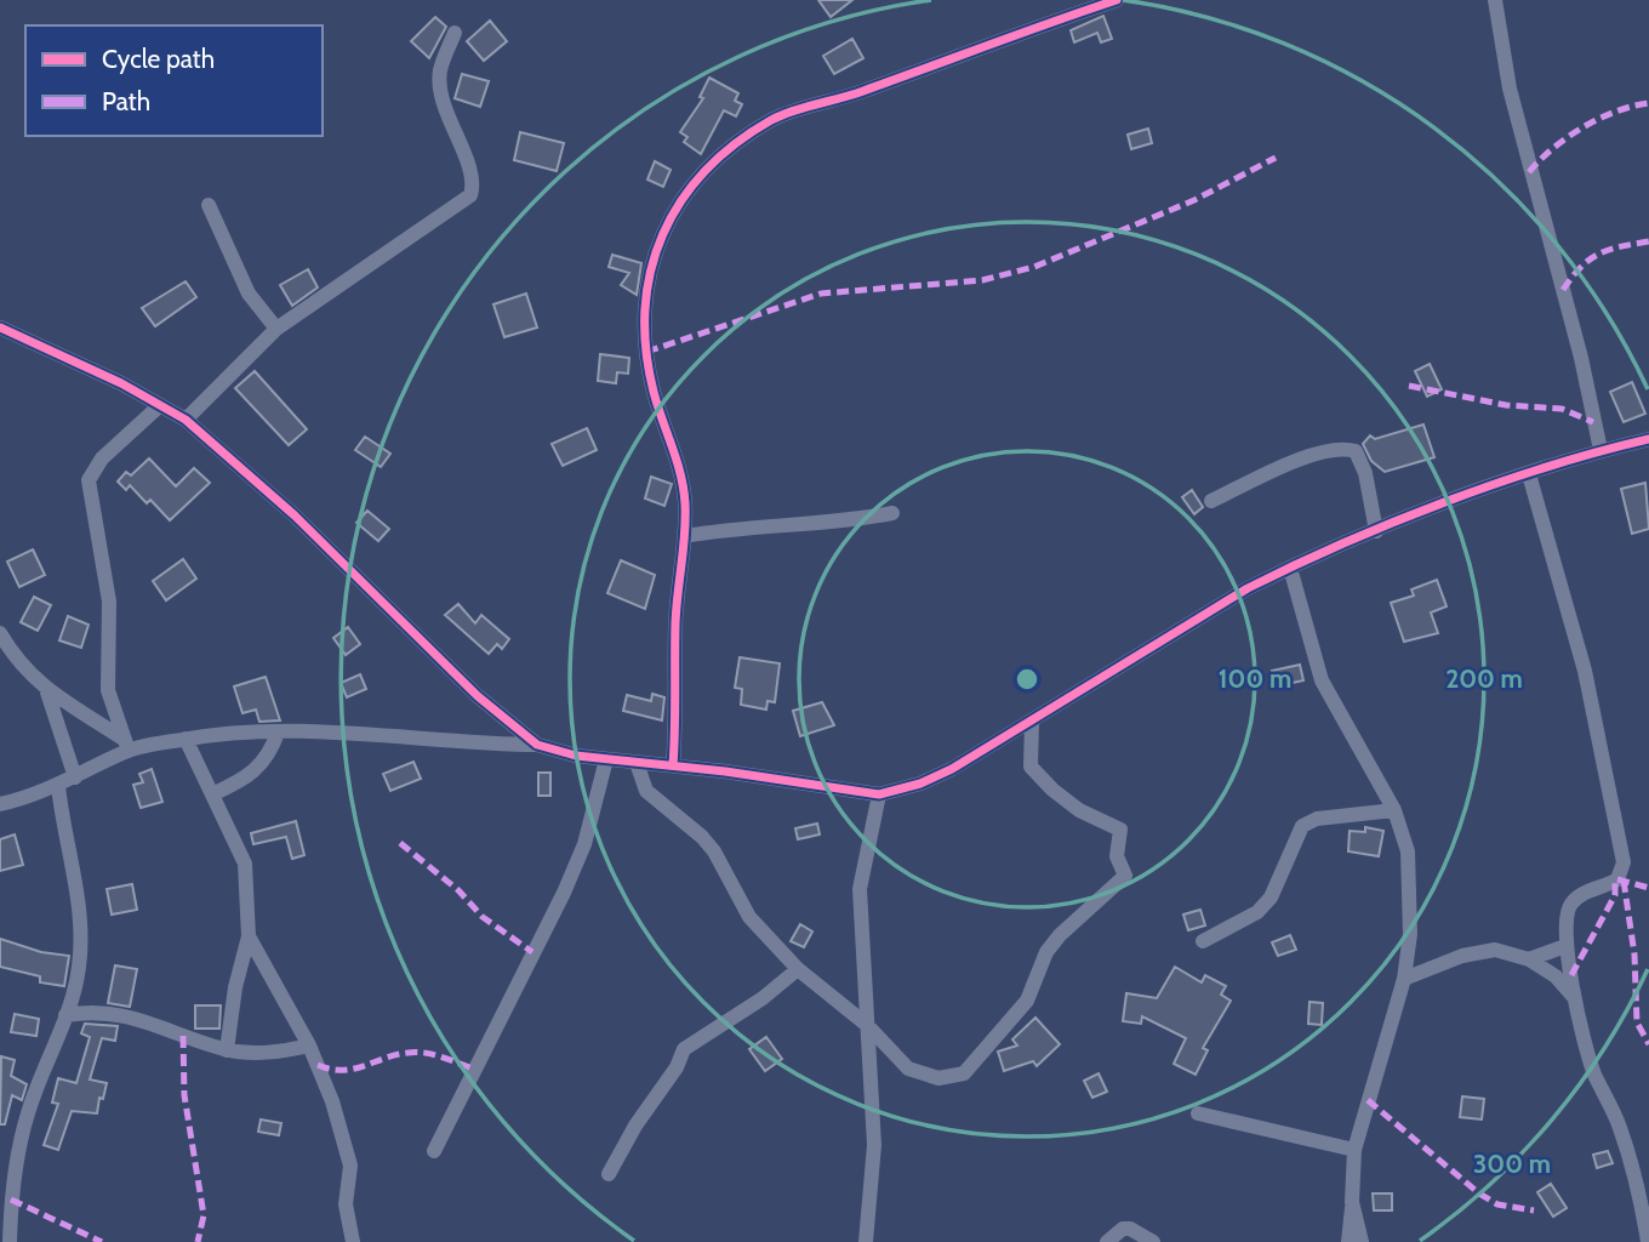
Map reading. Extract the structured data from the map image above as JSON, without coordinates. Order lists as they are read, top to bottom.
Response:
{
  "legend": ["Cycle path", "Path"],
  "rings": ["100 m", "200 m", "300 m"]
}
